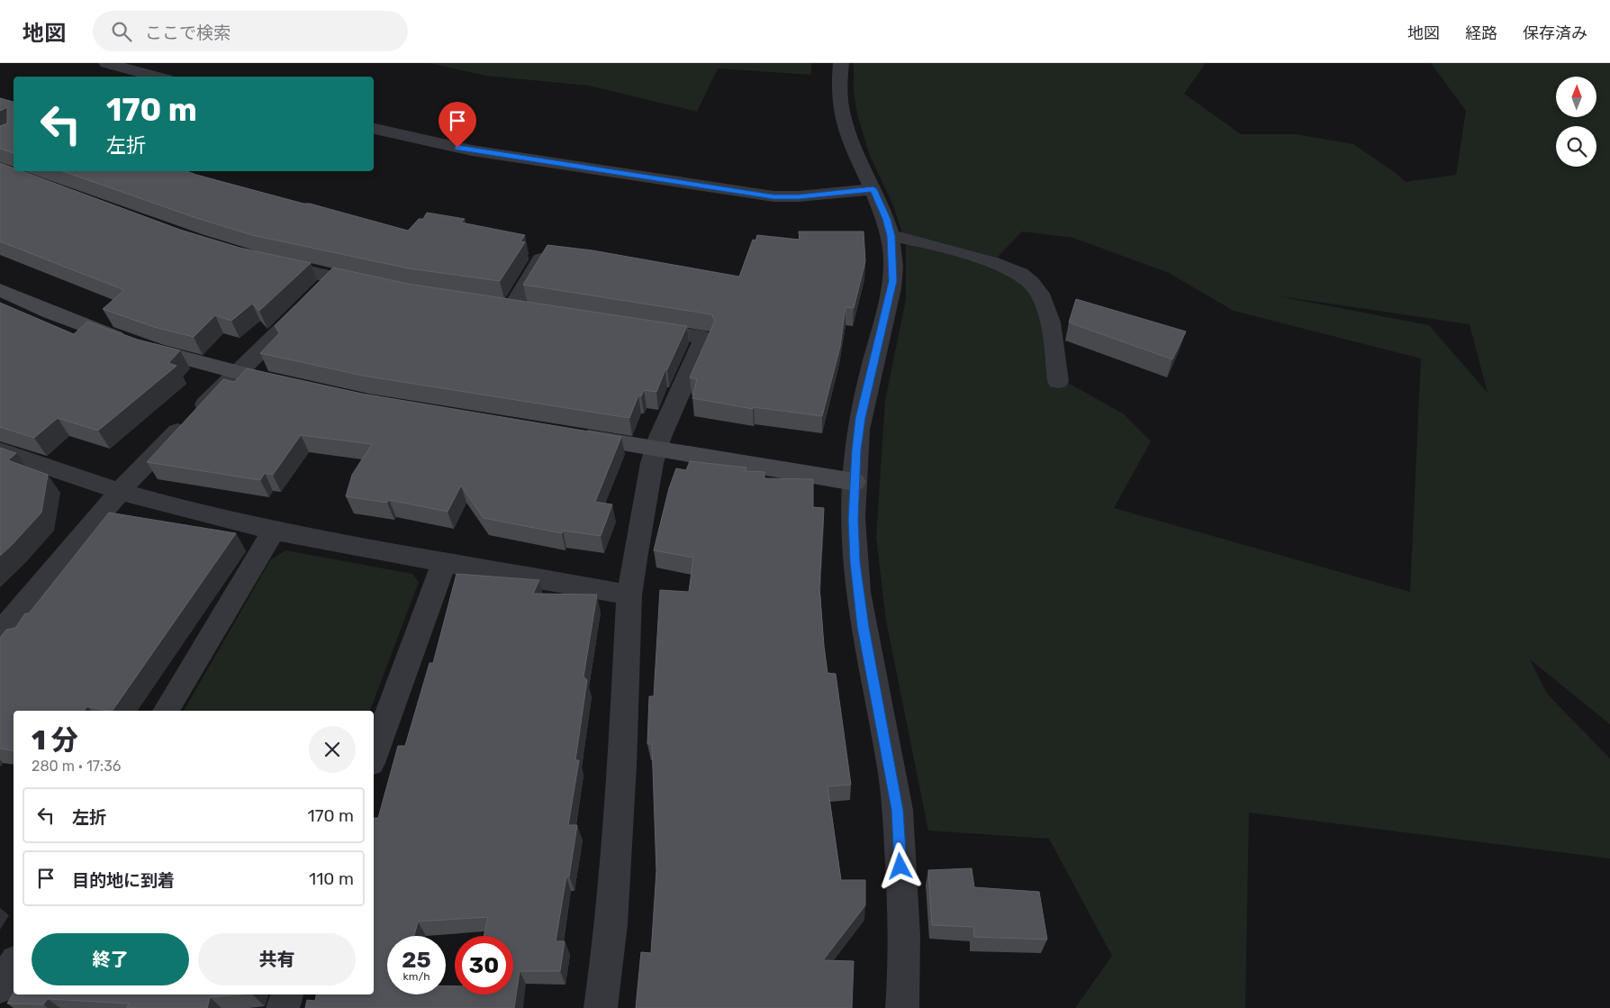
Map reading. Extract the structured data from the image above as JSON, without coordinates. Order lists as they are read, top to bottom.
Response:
{
  "north": "top",
  "page": {
    "header": "地図",
    "search": "ここで検索",
    "nav": ["地図", "経路", "保存済み"],
    "turn": ["170 m", "左折"],
    "heading": ["1 分", "280 m · 17:36"],
    "list": [
      {
        "name": "左折",
        "value": "170 m"
      },
      {
        "name": "目的地に到着",
        "value": "110 m"
      }
    ],
    "buttons": ["終了", "共有"],
    "speed": "25 km/h",
    "limit": "30"
  }
}
